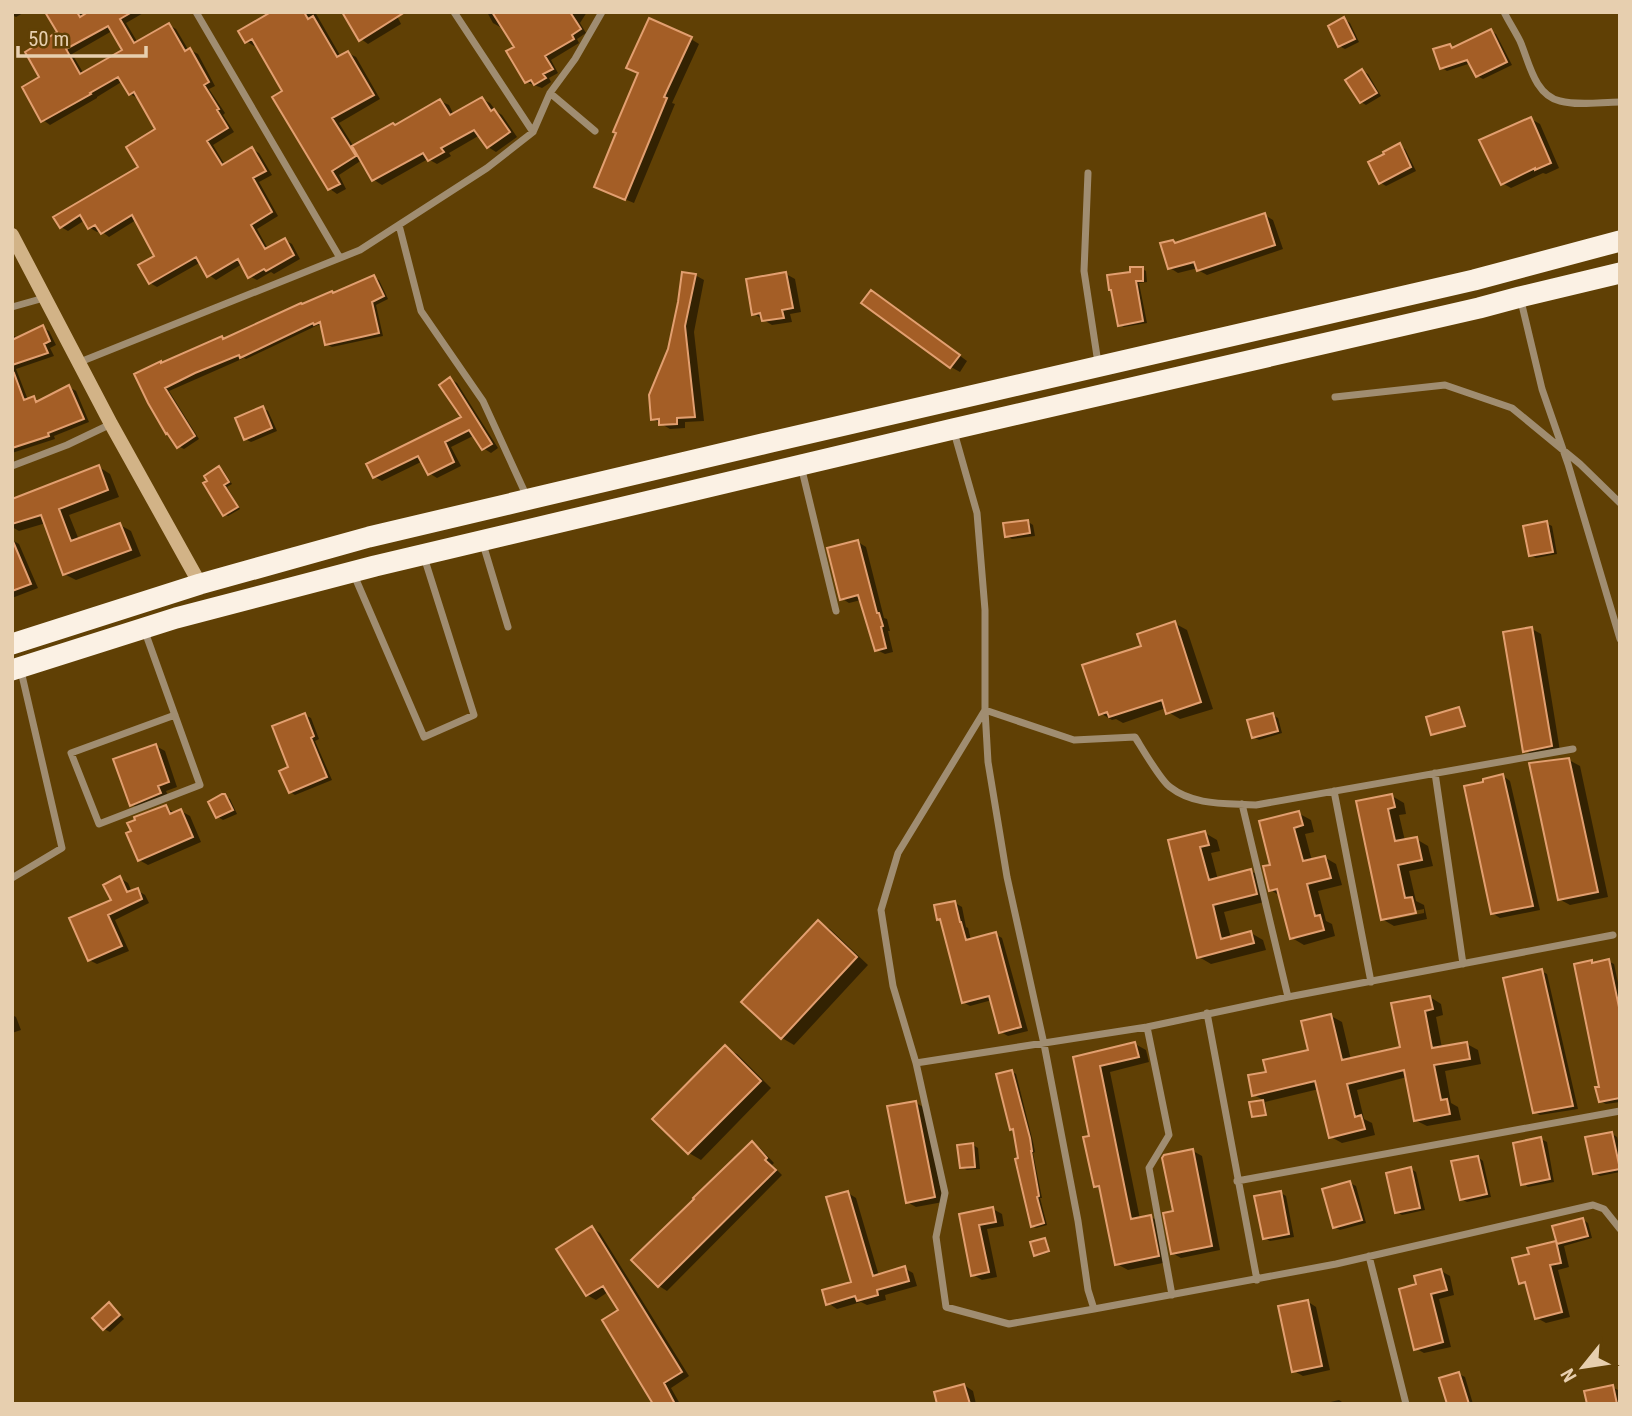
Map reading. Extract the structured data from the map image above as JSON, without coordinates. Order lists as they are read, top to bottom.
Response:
{
  "scale_bar": "50 m",
  "north": "bottom left"
}
